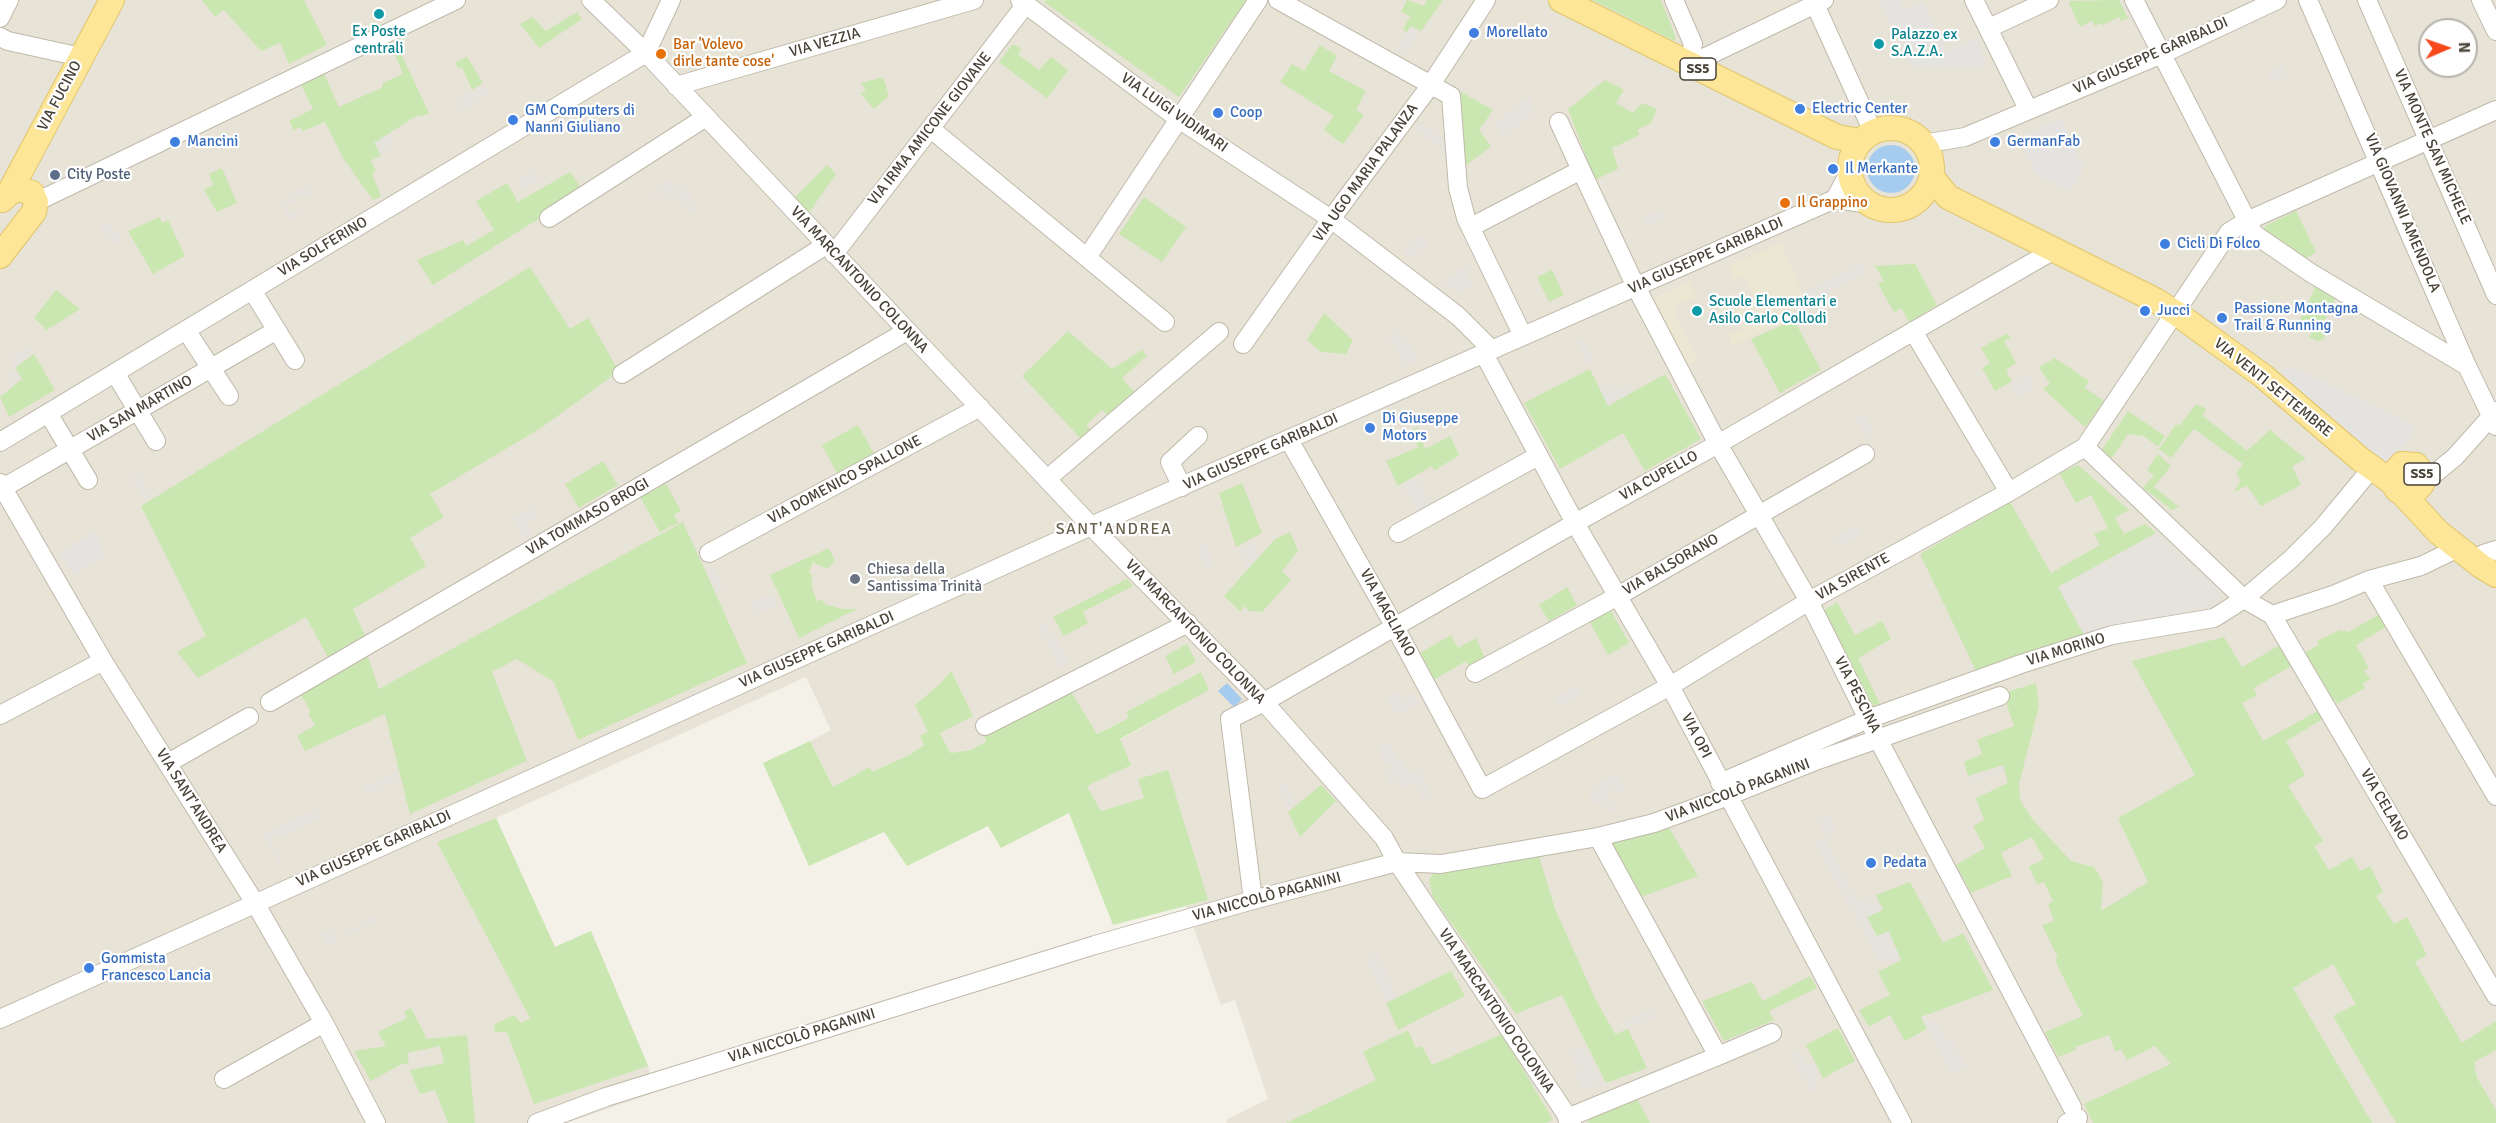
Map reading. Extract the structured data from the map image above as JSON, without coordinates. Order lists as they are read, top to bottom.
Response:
{
  "streets": {
    "main road": ["SS5", "VIA FUCINO", "VIA VENTI SETTEMBRE"],
    "street": [
      "VIA VEZZIA",
      "VIA GIUSEPPE GARIBALDI",
      "VIA LUIGI VIDIMARI",
      "VIA IRMA AMICONE GIOVANE",
      "VIA MONTE SAN MICHELE",
      "VIA UGO MARIA PALANZA",
      "VIA GIOVANNI AMENDOLA",
      "VIA SOLFERINO",
      "VIA MARCANTONIO COLONNA",
      "VIA SAN MARTINO",
      "VIA CUPELLO",
      "VIA DOMENICO SPALLONE",
      "VIA TOMMASO BROGI",
      "VIA BALSORANO",
      "VIA SIRENTE",
      "VIA MAGLIANO",
      "VIA MORINO",
      "VIA PESCINA",
      "VIA OPI",
      "VIA NICCOLÒ PAGANINI",
      "VIA SANT'ANDREA",
      "VIA CELANO"
    ]
  },
  "crossings": [
    ["VIA VEZZIA", "VIA MARCANTONIO COLONNA"],
    ["VIA GIUSEPPE GARIBALDI", "SS5"],
    ["VIA GIUSEPPE GARIBALDI", "VIA LUIGI VIDIMARI"],
    ["VIA GIUSEPPE GARIBALDI", "VIA MARCANTONIO COLONNA"],
    ["VIA GIUSEPPE GARIBALDI", "VIA VENTI SETTEMBRE"],
    ["VIA GIUSEPPE GARIBALDI", "VIA MAGLIANO"],
    ["VIA GIUSEPPE GARIBALDI", "VIA PESCINA"],
    ["VIA GIUSEPPE GARIBALDI", "VIA OPI"],
    ["VIA GIUSEPPE GARIBALDI", "VIA SANT'ANDREA"],
    ["SS5", "VIA VENTI SETTEMBRE"],
    ["VIA LUIGI VIDIMARI", "VIA IRMA AMICONE GIOVANE"],
    ["VIA LUIGI VIDIMARI", "VIA UGO MARIA PALANZA"],
    ["VIA LUIGI VIDIMARI", "VIA OPI"],
    ["VIA IRMA AMICONE GIOVANE", "VIA MARCANTONIO COLONNA"],
    ["VIA MONTE SAN MICHELE", "VIA SIRENTE"],
    ["VIA GIOVANNI AMENDOLA", "VIA SIRENTE"],
    ["VIA GIOVANNI AMENDOLA", "VIA MORINO"],
    ["VIA SOLFERINO", "VIA MARCANTONIO COLONNA"],
    ["VIA MARCANTONIO COLONNA", "VIA CUPELLO"],
    ["VIA MARCANTONIO COLONNA", "VIA DOMENICO SPALLONE"],
    ["VIA MARCANTONIO COLONNA", "VIA TOMMASO BROGI"],
    ["VIA MARCANTONIO COLONNA", "VIA NICCOLÒ PAGANINI"],
    ["VIA VENTI SETTEMBRE", "VIA CUPELLO"],
    ["VIA VENTI SETTEMBRE", "VIA SIRENTE"],
    ["VIA VENTI SETTEMBRE", "VIA MORINO"],
    ["VIA SAN MARTINO", "VIA SANT'ANDREA"],
    ["VIA CUPELLO", "VIA MAGLIANO"],
    ["VIA CUPELLO", "VIA PESCINA"],
    ["VIA CUPELLO", "VIA OPI"],
    ["VIA CUPELLO", "VIA NICCOLÒ PAGANINI"],
    ["VIA BALSORANO", "VIA PESCINA"],
    ["VIA BALSORANO", "VIA OPI"],
    ["VIA SIRENTE", "VIA MAGLIANO"],
    ["VIA SIRENTE", "VIA PESCINA"],
    ["VIA SIRENTE", "VIA OPI"],
    ["VIA MORINO", "VIA PESCINA"],
    ["VIA MORINO", "VIA OPI"],
    ["VIA MORINO", "VIA NICCOLÒ PAGANINI"],
    ["VIA PESCINA", "VIA NICCOLÒ PAGANINI"],
    ["VIA OPI", "VIA NICCOLÒ PAGANINI"]
  ],
  "districts": ["SANT'ANDREA"],
  "places": [
    "Ex Poste centrali",
    "Morellato",
    "Palazzo ex S.A.Z.A.",
    "Bar 'Volevo dirle tante cose'",
    "Electric Center",
    "Coop",
    "GM Computers di Nanni Giuliano",
    "Mancini",
    "GermanFab",
    "Il Merkante",
    "City Poste",
    "Il Grappino",
    "Cicli Di Folco",
    "Scuole Elementari e Asilo Carlo Collodi",
    "Jucci",
    "Passione Montagna Trail & Running",
    "Di Giuseppe Motors",
    "Chiesa della Santissima Trinità",
    "Pedata",
    "Gommista Francesco Lancia"
  ],
  "north": "right"
}
